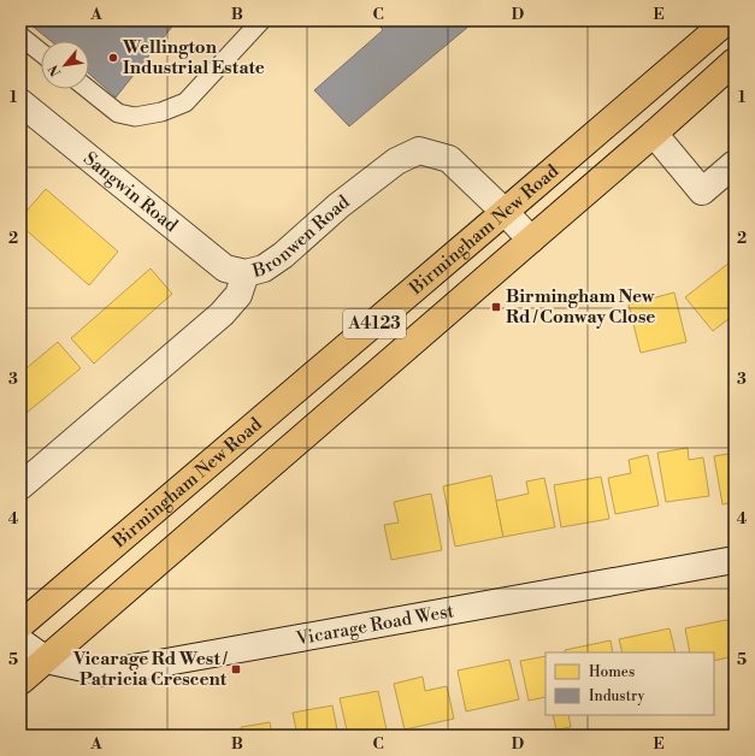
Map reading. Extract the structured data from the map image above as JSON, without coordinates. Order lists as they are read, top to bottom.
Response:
{
  "streets": {
    "highway": ["Birmingham New Road", "A4123"],
    "street": ["Sangwin Road", "Bronwen Road", "Vicarage Road West"]
  },
  "crossings": [
    ["Sangwin Road", "Bronwen Road"],
    ["Birmingham New Road", "Bronwen Road"],
    ["Birmingham New Road", "Vicarage Road West"]
  ],
  "places": {
    "other": ["Wellington Industrial Estate"],
    "transit": ["Birmingham New Rd / Conway Close", "Vicarage Rd West / Patricia Crescent"]
  },
  "legend": ["Homes", "Industry"],
  "north": "bottom left",
  "grid": {
    "columns": [
      "A",
      "B",
      "C",
      "D",
      "E"
    ],
    "rows": [
      "1",
      "2",
      "3",
      "4",
      "5"
    ]
  }
}
